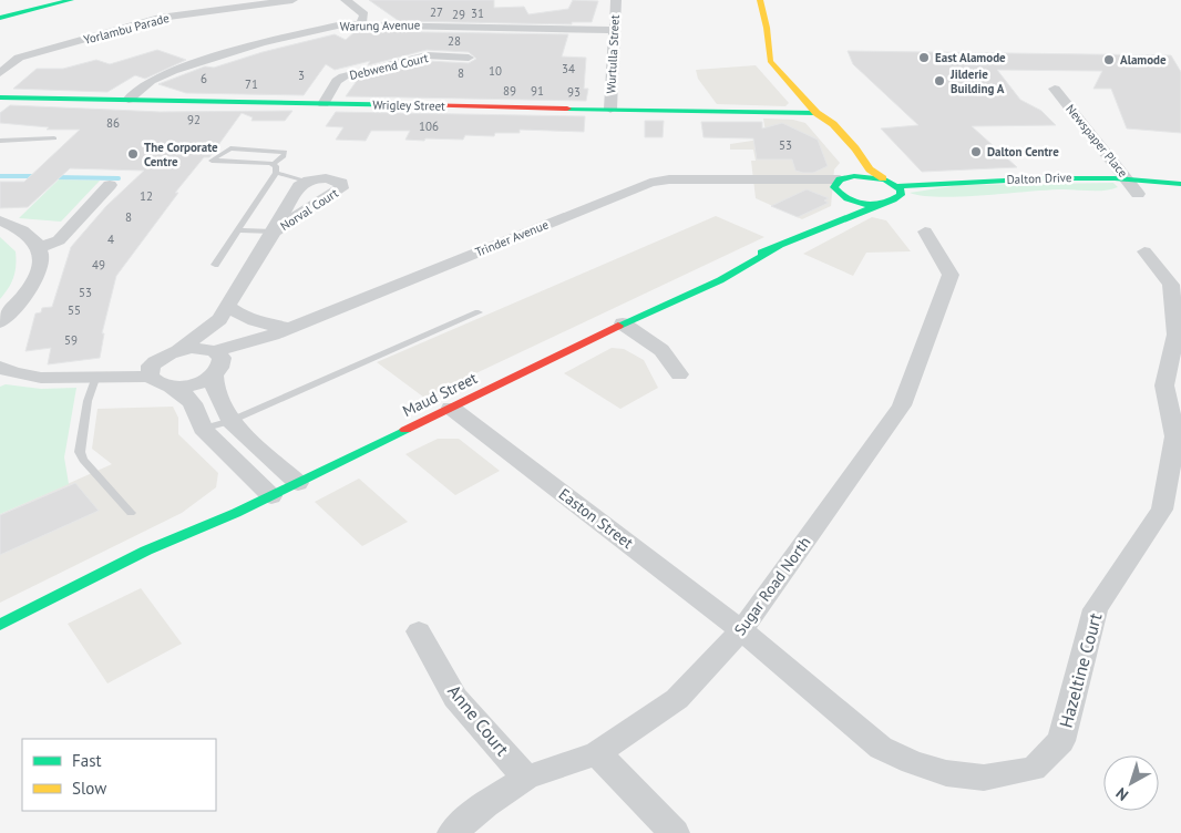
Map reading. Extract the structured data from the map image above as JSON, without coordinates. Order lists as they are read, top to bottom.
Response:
{
  "streets": {
    "main road": ["Wrigley Street", "Dalton Drive", "Maud Street"],
    "street": [
      "Warung Avenue",
      "Yorlambu Parade",
      "Wurtulla Street",
      "Debwend Court",
      "Newspaper Place",
      "Norval Court",
      "Trinder Avenue",
      "Easton Street",
      "Sugar Road North",
      "Hazeltine Court",
      "Anne Court"
    ]
  },
  "crossings": [
    ["Warung Avenue", "Wurtulla Street"],
    ["Warung Avenue", "Wrigley Street"],
    ["Wurtulla Street", "Wrigley Street"],
    ["Debwend Court", "Wrigley Street"],
    ["Newspaper Place", "Dalton Drive"],
    ["Norval Court", "Trinder Avenue"],
    ["Trinder Avenue", "Maud Street"],
    ["Maud Street", "Easton Street"],
    ["Easton Street", "Sugar Road North"],
    ["Easton Street", "Hazeltine Court"],
    ["Sugar Road North", "Hazeltine Court"],
    ["Sugar Road North", "Anne Court"]
  ],
  "places": [
    "East Alamode",
    "Alamode",
    "Jilderie Building A",
    "Dalton Centre",
    "The Corporate Centre"
  ],
  "house_numbers": [
    "27",
    "31",
    "29",
    "28",
    "34",
    "10",
    "8",
    "3",
    "6",
    "71",
    "89",
    "91",
    "93",
    "92",
    "86",
    "106",
    "53",
    "12",
    "8",
    "4",
    "49",
    "53",
    "55",
    "59"
  ],
  "legend": ["Fast", "Slow"],
  "north": "bottom left"
}
